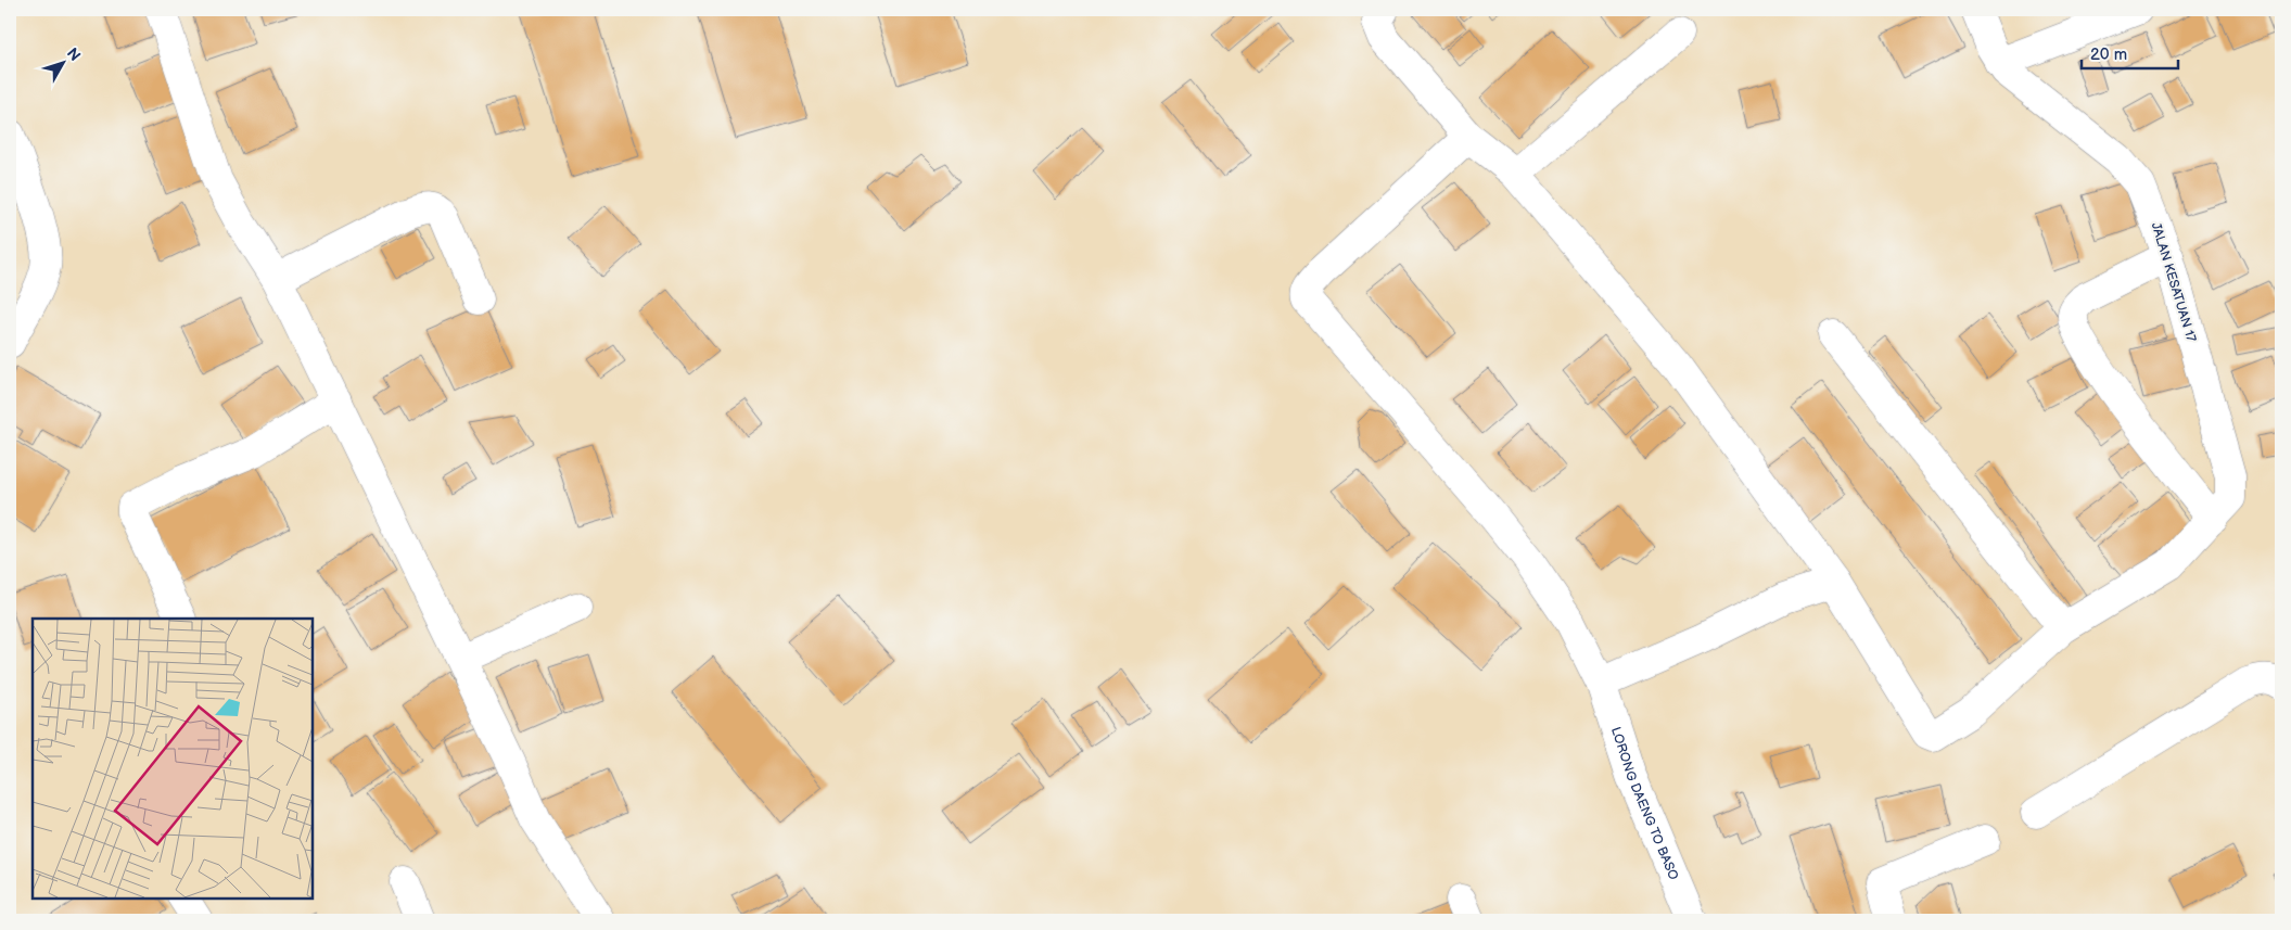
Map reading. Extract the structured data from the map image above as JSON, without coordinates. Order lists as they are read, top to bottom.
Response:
{
  "streets": {
    "street": ["JALAN KESATUAN 17", "LORONG DAENG TO BASO"]
  },
  "scale_bar": "20 m",
  "north": "top right"
}
